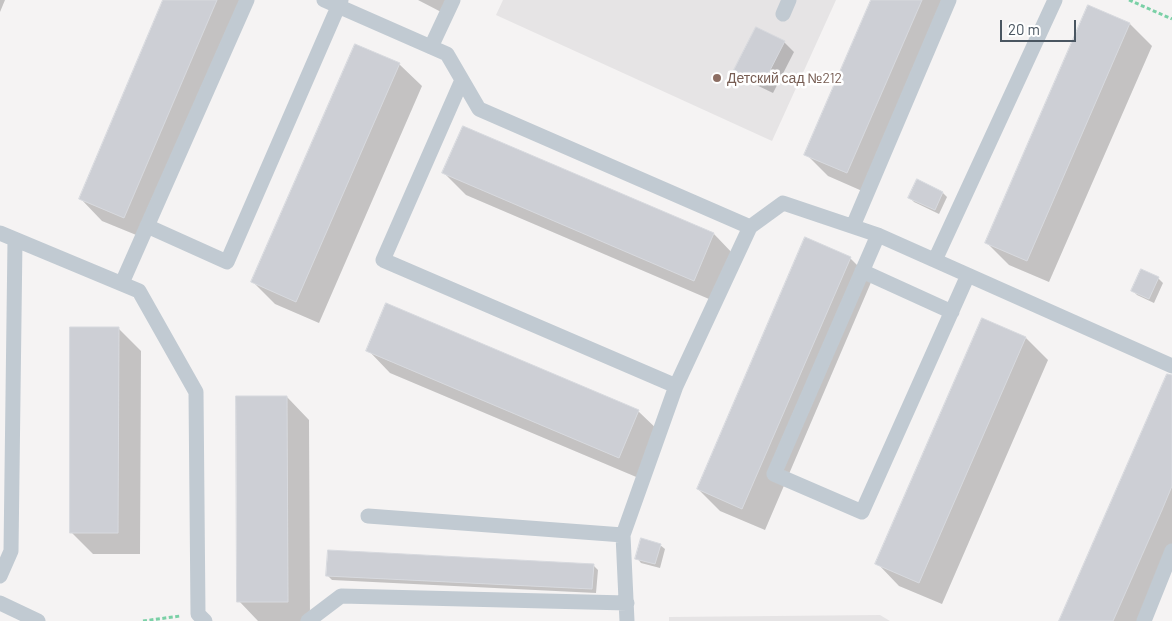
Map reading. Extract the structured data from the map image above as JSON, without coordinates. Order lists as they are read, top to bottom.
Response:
{
  "places": ["Детский сад №212"],
  "scale_bar": "20 m"
}
